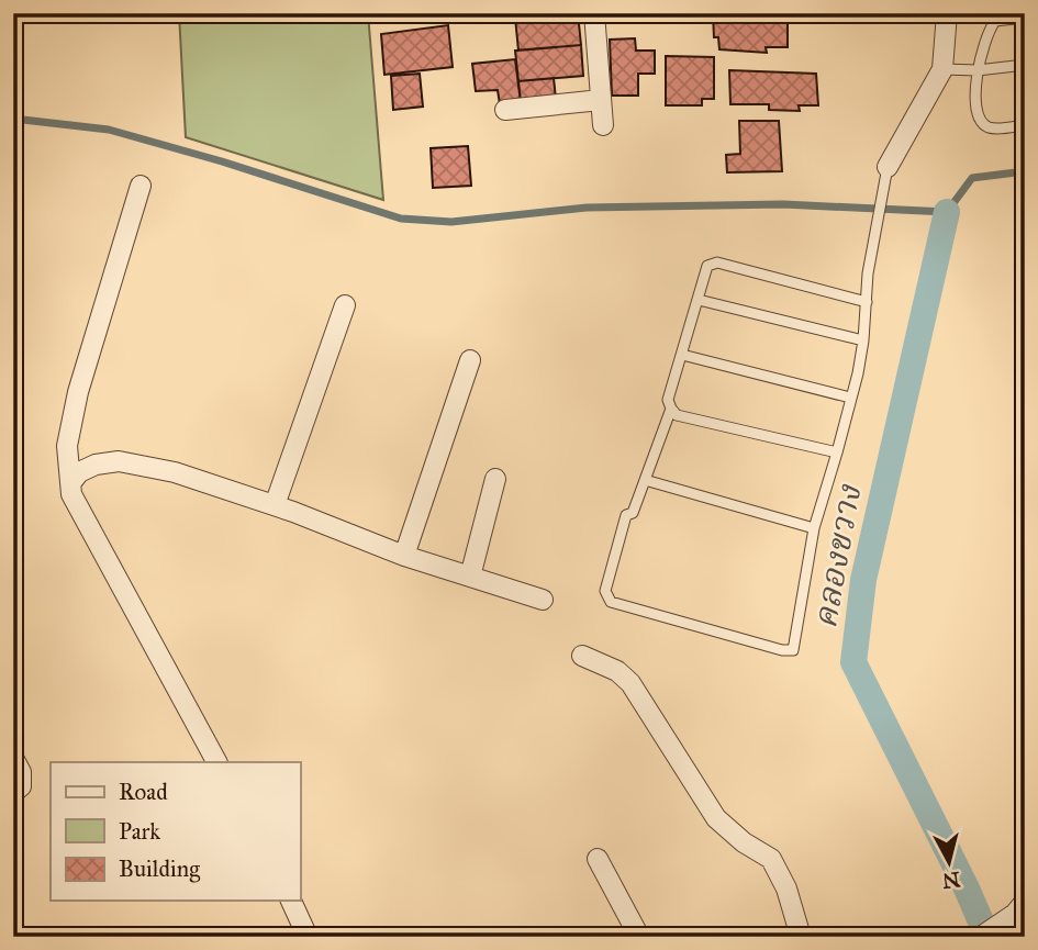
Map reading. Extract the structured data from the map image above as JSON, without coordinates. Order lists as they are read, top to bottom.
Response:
{
  "water": ["คลองขวาง"],
  "legend": ["Road", "Park", "Building"],
  "north": "bottom"
}
